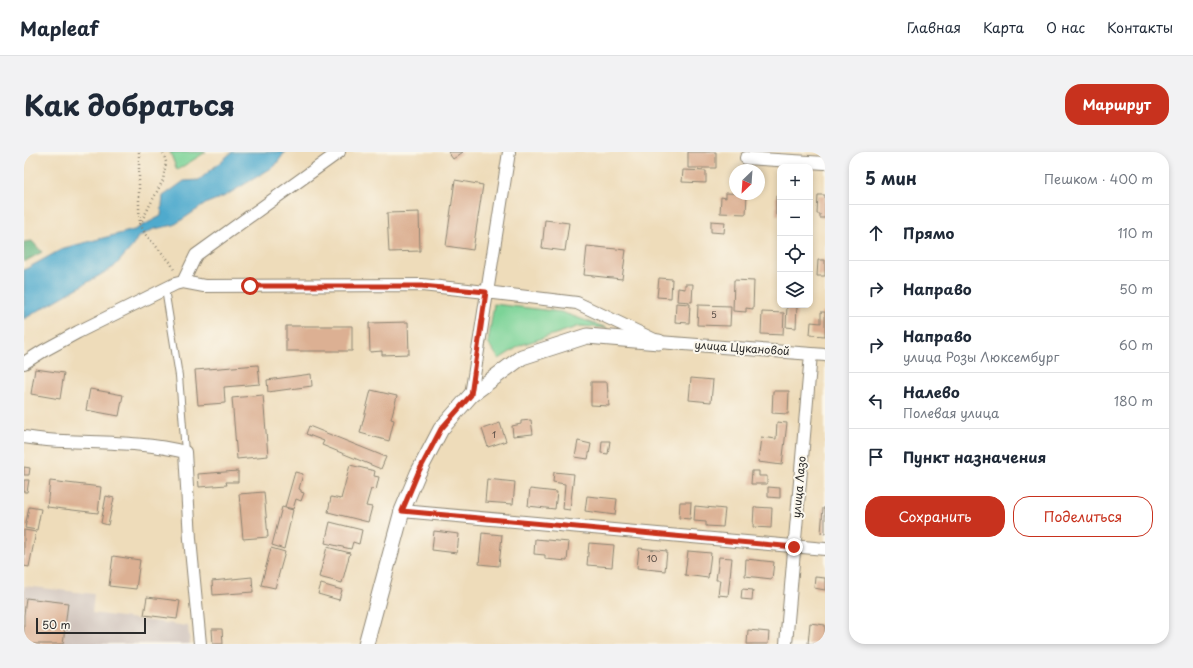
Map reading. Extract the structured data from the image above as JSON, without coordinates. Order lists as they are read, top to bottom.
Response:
{
  "streets": {
    "street": ["улица Цукановой", "улица Лазо"]
  },
  "crossings": [
    ["улица Цукановой", "улица Лазо"]
  ],
  "house_numbers": ["5", "1", "10"],
  "scale_bar": "50 m",
  "north": "bottom left",
  "page": {
    "header": "Mapleaf",
    "nav": [
      "Главная",
      "Карта",
      "О нас",
      "Контакты"
    ],
    "title": "Как добраться",
    "buttons": [
      "Маршрут",
      ["Сохранить", "Поделиться"]
    ],
    "heading": ["5 мин", "Пешком · 400 m"],
    "map_buttons": ["+", "−"],
    "list": [
      ["Прямо", "110 m"],
      ["Направо", "50 m"],
      ["Направо", "улица Розы Люксембург", "60 m"],
      ["Налево", "Полевая улица", "180 m"],
      "Пункт назначения"
    ],
    "scale": "50 m"
  }
}
